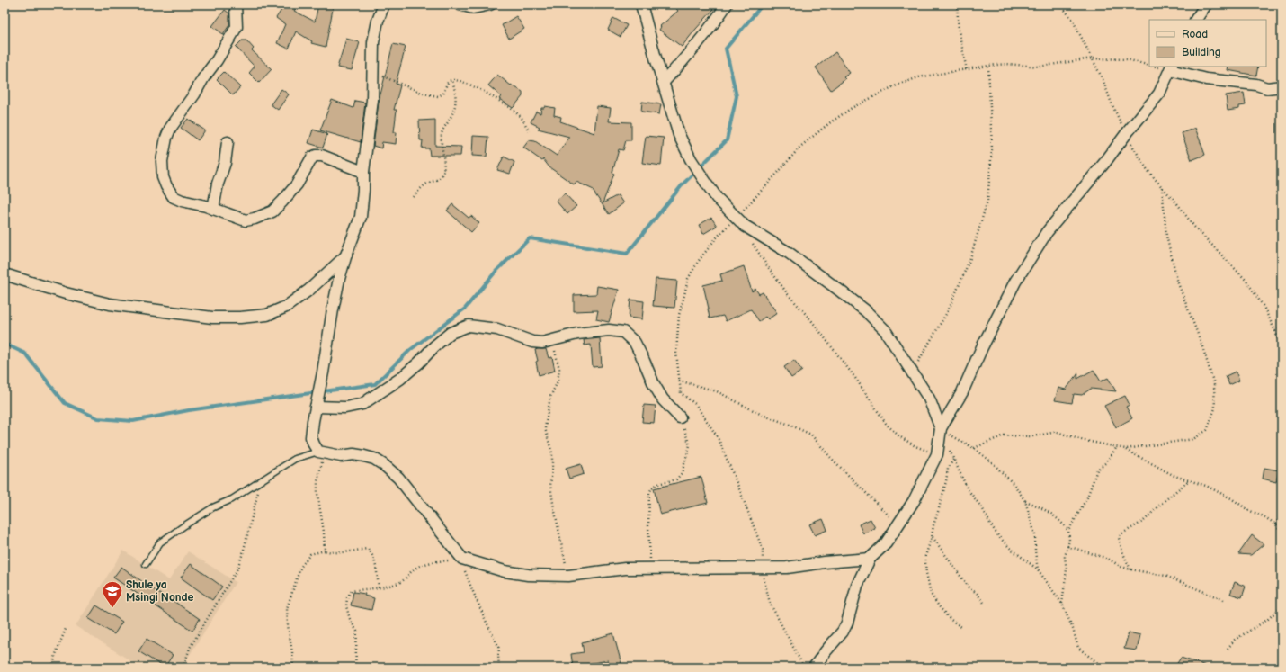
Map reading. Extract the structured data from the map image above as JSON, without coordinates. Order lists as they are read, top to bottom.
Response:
{
  "places": {
    "school or university": ["Shule ya Msingi Nonde"]
  },
  "legend": ["Road", "Building"]
}
